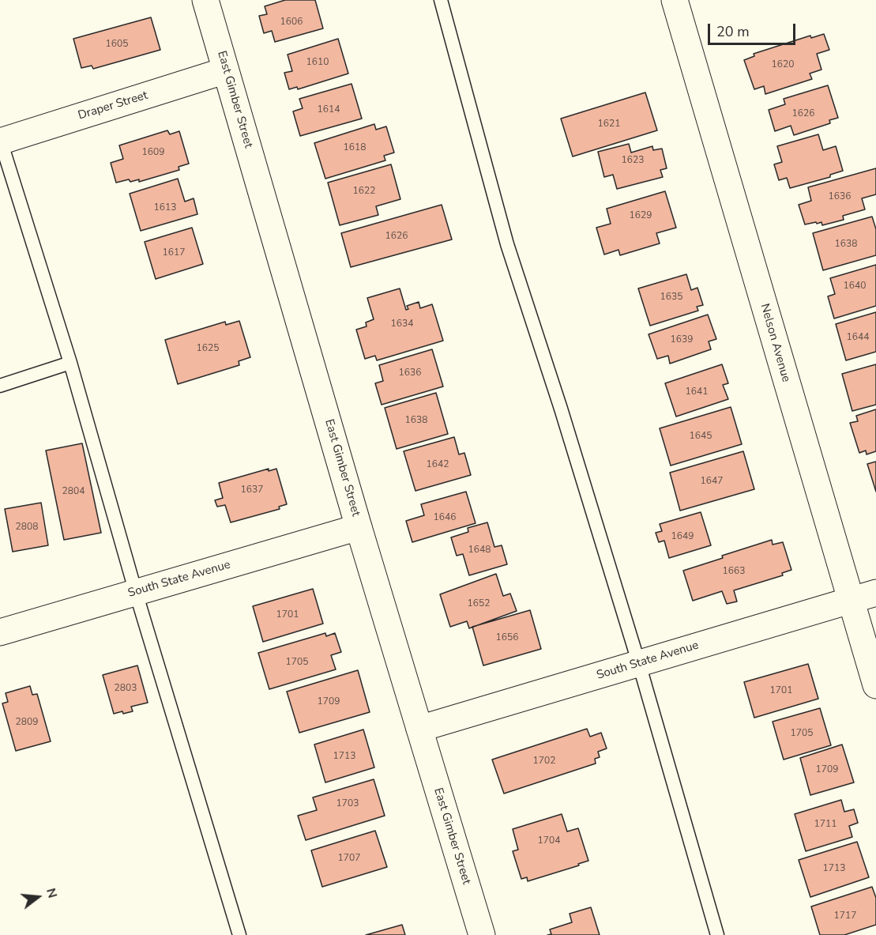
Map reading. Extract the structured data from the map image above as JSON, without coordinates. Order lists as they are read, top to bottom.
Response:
{
  "streets": {
    "street": [
      "East Gimber Street",
      "Draper Street",
      "Nelson Avenue",
      "South State Avenue"
    ]
  },
  "crossings": [
    ["East Gimber Street", "Draper Street"],
    ["East Gimber Street", "South State Avenue"],
    ["Nelson Avenue", "South State Avenue"]
  ],
  "house_numbers": [
    "1606",
    "1605",
    "1610",
    "1620",
    "1614",
    "1626",
    "1621",
    "1618",
    "1609",
    "1623",
    "1622",
    "1636",
    "1613",
    "1629",
    "1626",
    "1638",
    "1617",
    "1640",
    "1635",
    "1634",
    "1644",
    "1639",
    "1625",
    "1636",
    "1641",
    "1638",
    "1645",
    "1642",
    "1647",
    "1637",
    "2804",
    "1646",
    "2808",
    "1649",
    "1648",
    "1663",
    "1652",
    "1701",
    "1656",
    "1705",
    "2803",
    "1701",
    "1709",
    "2809",
    "1705",
    "1713",
    "1702",
    "1709",
    "1703",
    "1711",
    "1704",
    "1707",
    "1713",
    "1717"
  ],
  "scale_bar": "20 m",
  "north": "right"
}
